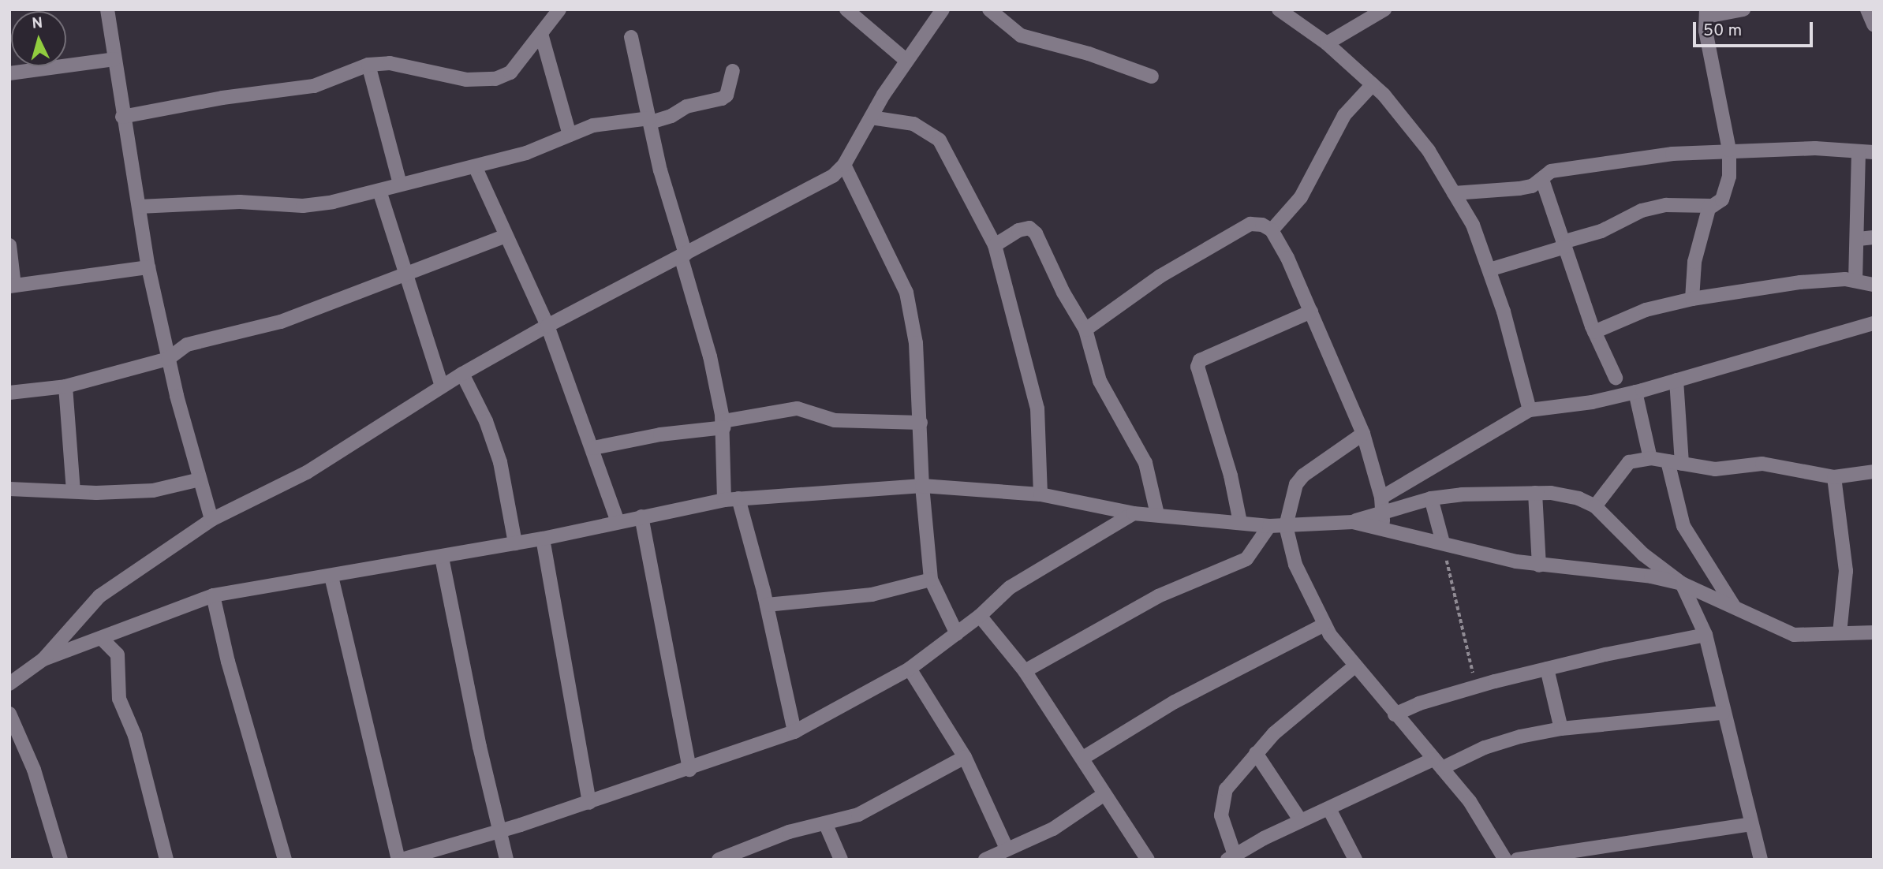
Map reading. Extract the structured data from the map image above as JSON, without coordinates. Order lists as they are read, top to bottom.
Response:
{
  "scale_bar": "50 m",
  "north": "top"
}
